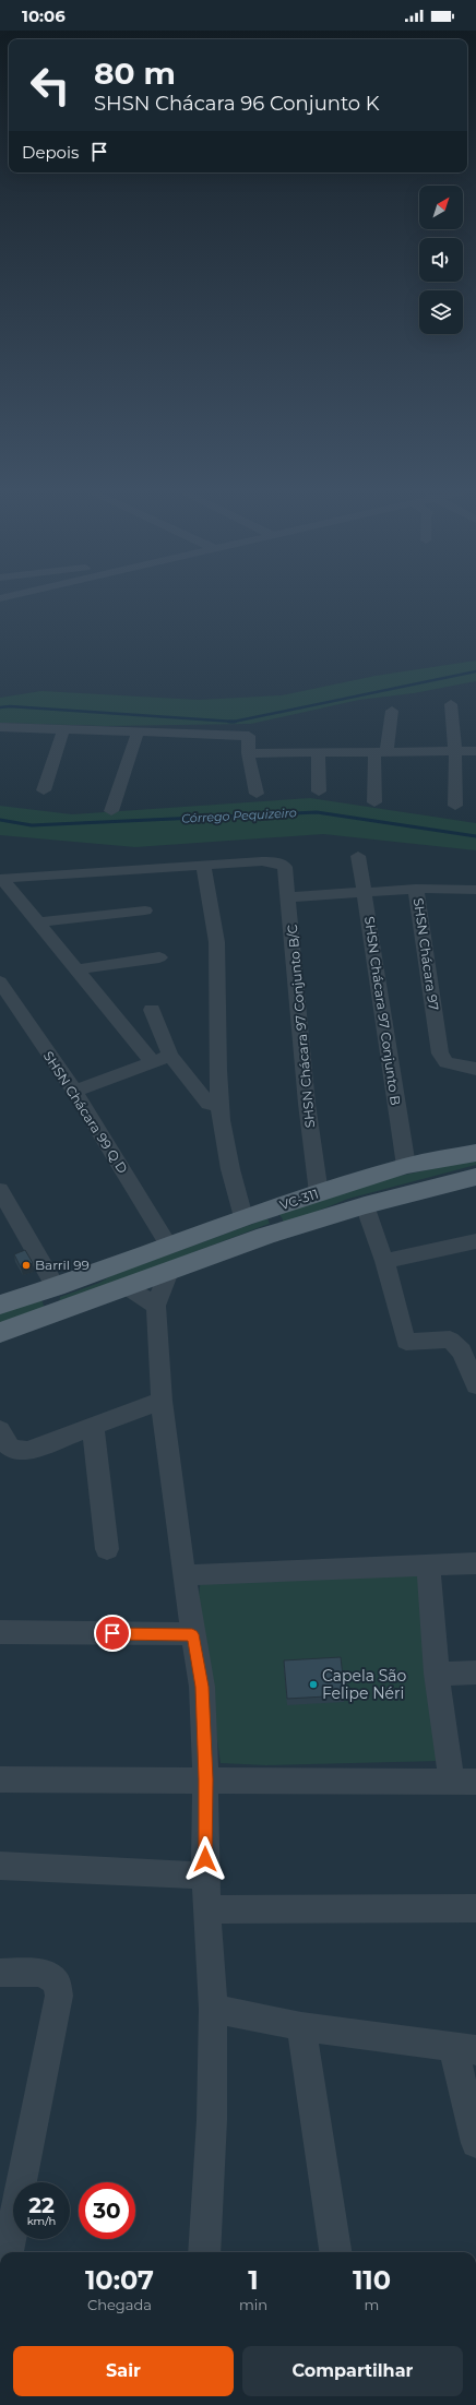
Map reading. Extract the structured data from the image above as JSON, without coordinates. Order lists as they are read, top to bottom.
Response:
{
  "streets": {
    "main road": ["VC-311"],
    "street": [
      "SHSN Chácara 97",
      "SHSN Chácara 97 Conjunto B",
      "SHSN Chácara 97 Conjunto B/C",
      "SHSN Chácara 99 Q D"
    ]
  },
  "crossings": [
    ["SHSN Chácara 97 Conjunto B", "VC-311"],
    ["SHSN Chácara 97 Conjunto B/C", "VC-311"],
    ["SHSN Chácara 99 Q D", "VC-311"]
  ],
  "water": ["Córrego Pequizeiro"],
  "places": ["Barril 99", "Capela São Felipe Néri"],
  "north": "top right",
  "page": {
    "status": "10:06",
    "turn": ["80 m", "SHSN Chácara 96 Conjunto K"],
    "then": "Depois",
    "speed": "22 km/h",
    "limit": "30",
    "eta": [
      "10:07",
      "Chegada",
      "1",
      "min",
      "110",
      "m"
    ],
    "buttons": ["Sair", "Compartilhar"]
  }
}
